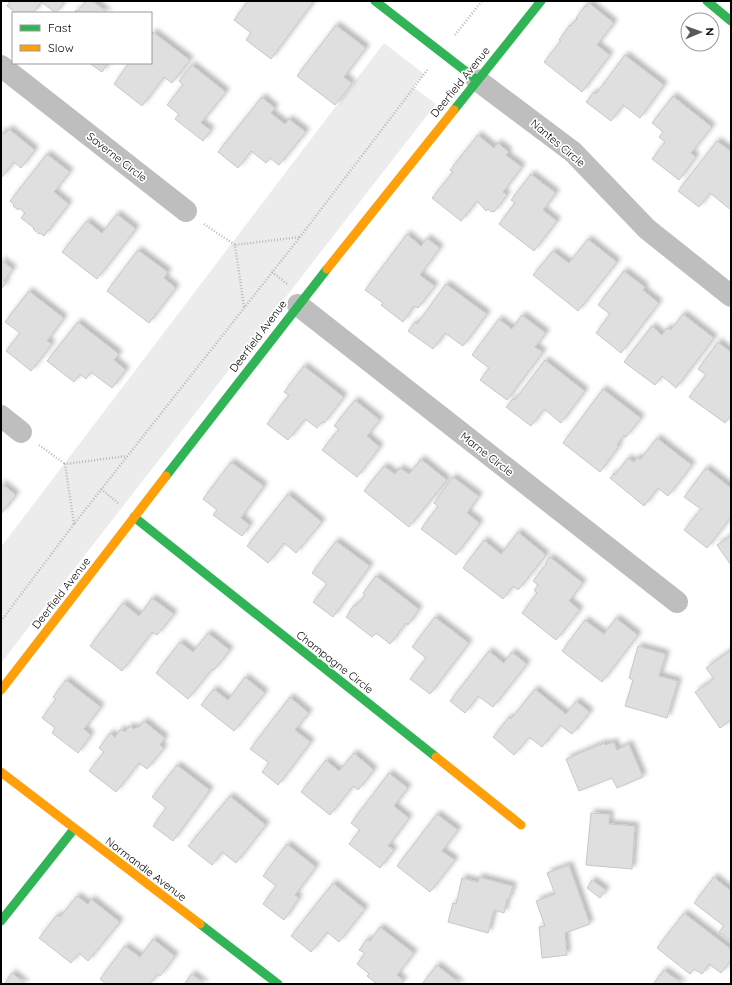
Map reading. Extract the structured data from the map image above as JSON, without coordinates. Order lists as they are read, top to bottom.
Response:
{
  "streets": {
    "street": [
      "Deerfield Avenue",
      "Nantes Circle",
      "Saverne Circle",
      "Marne Circle",
      "Champagne Circle",
      "Normandie Avenue"
    ]
  },
  "crossings": [
    ["Deerfield Avenue", "Nantes Circle"],
    ["Deerfield Avenue", "Marne Circle"],
    ["Deerfield Avenue", "Champagne Circle"]
  ],
  "legend": ["Fast", "Slow"],
  "north": "right"
}
